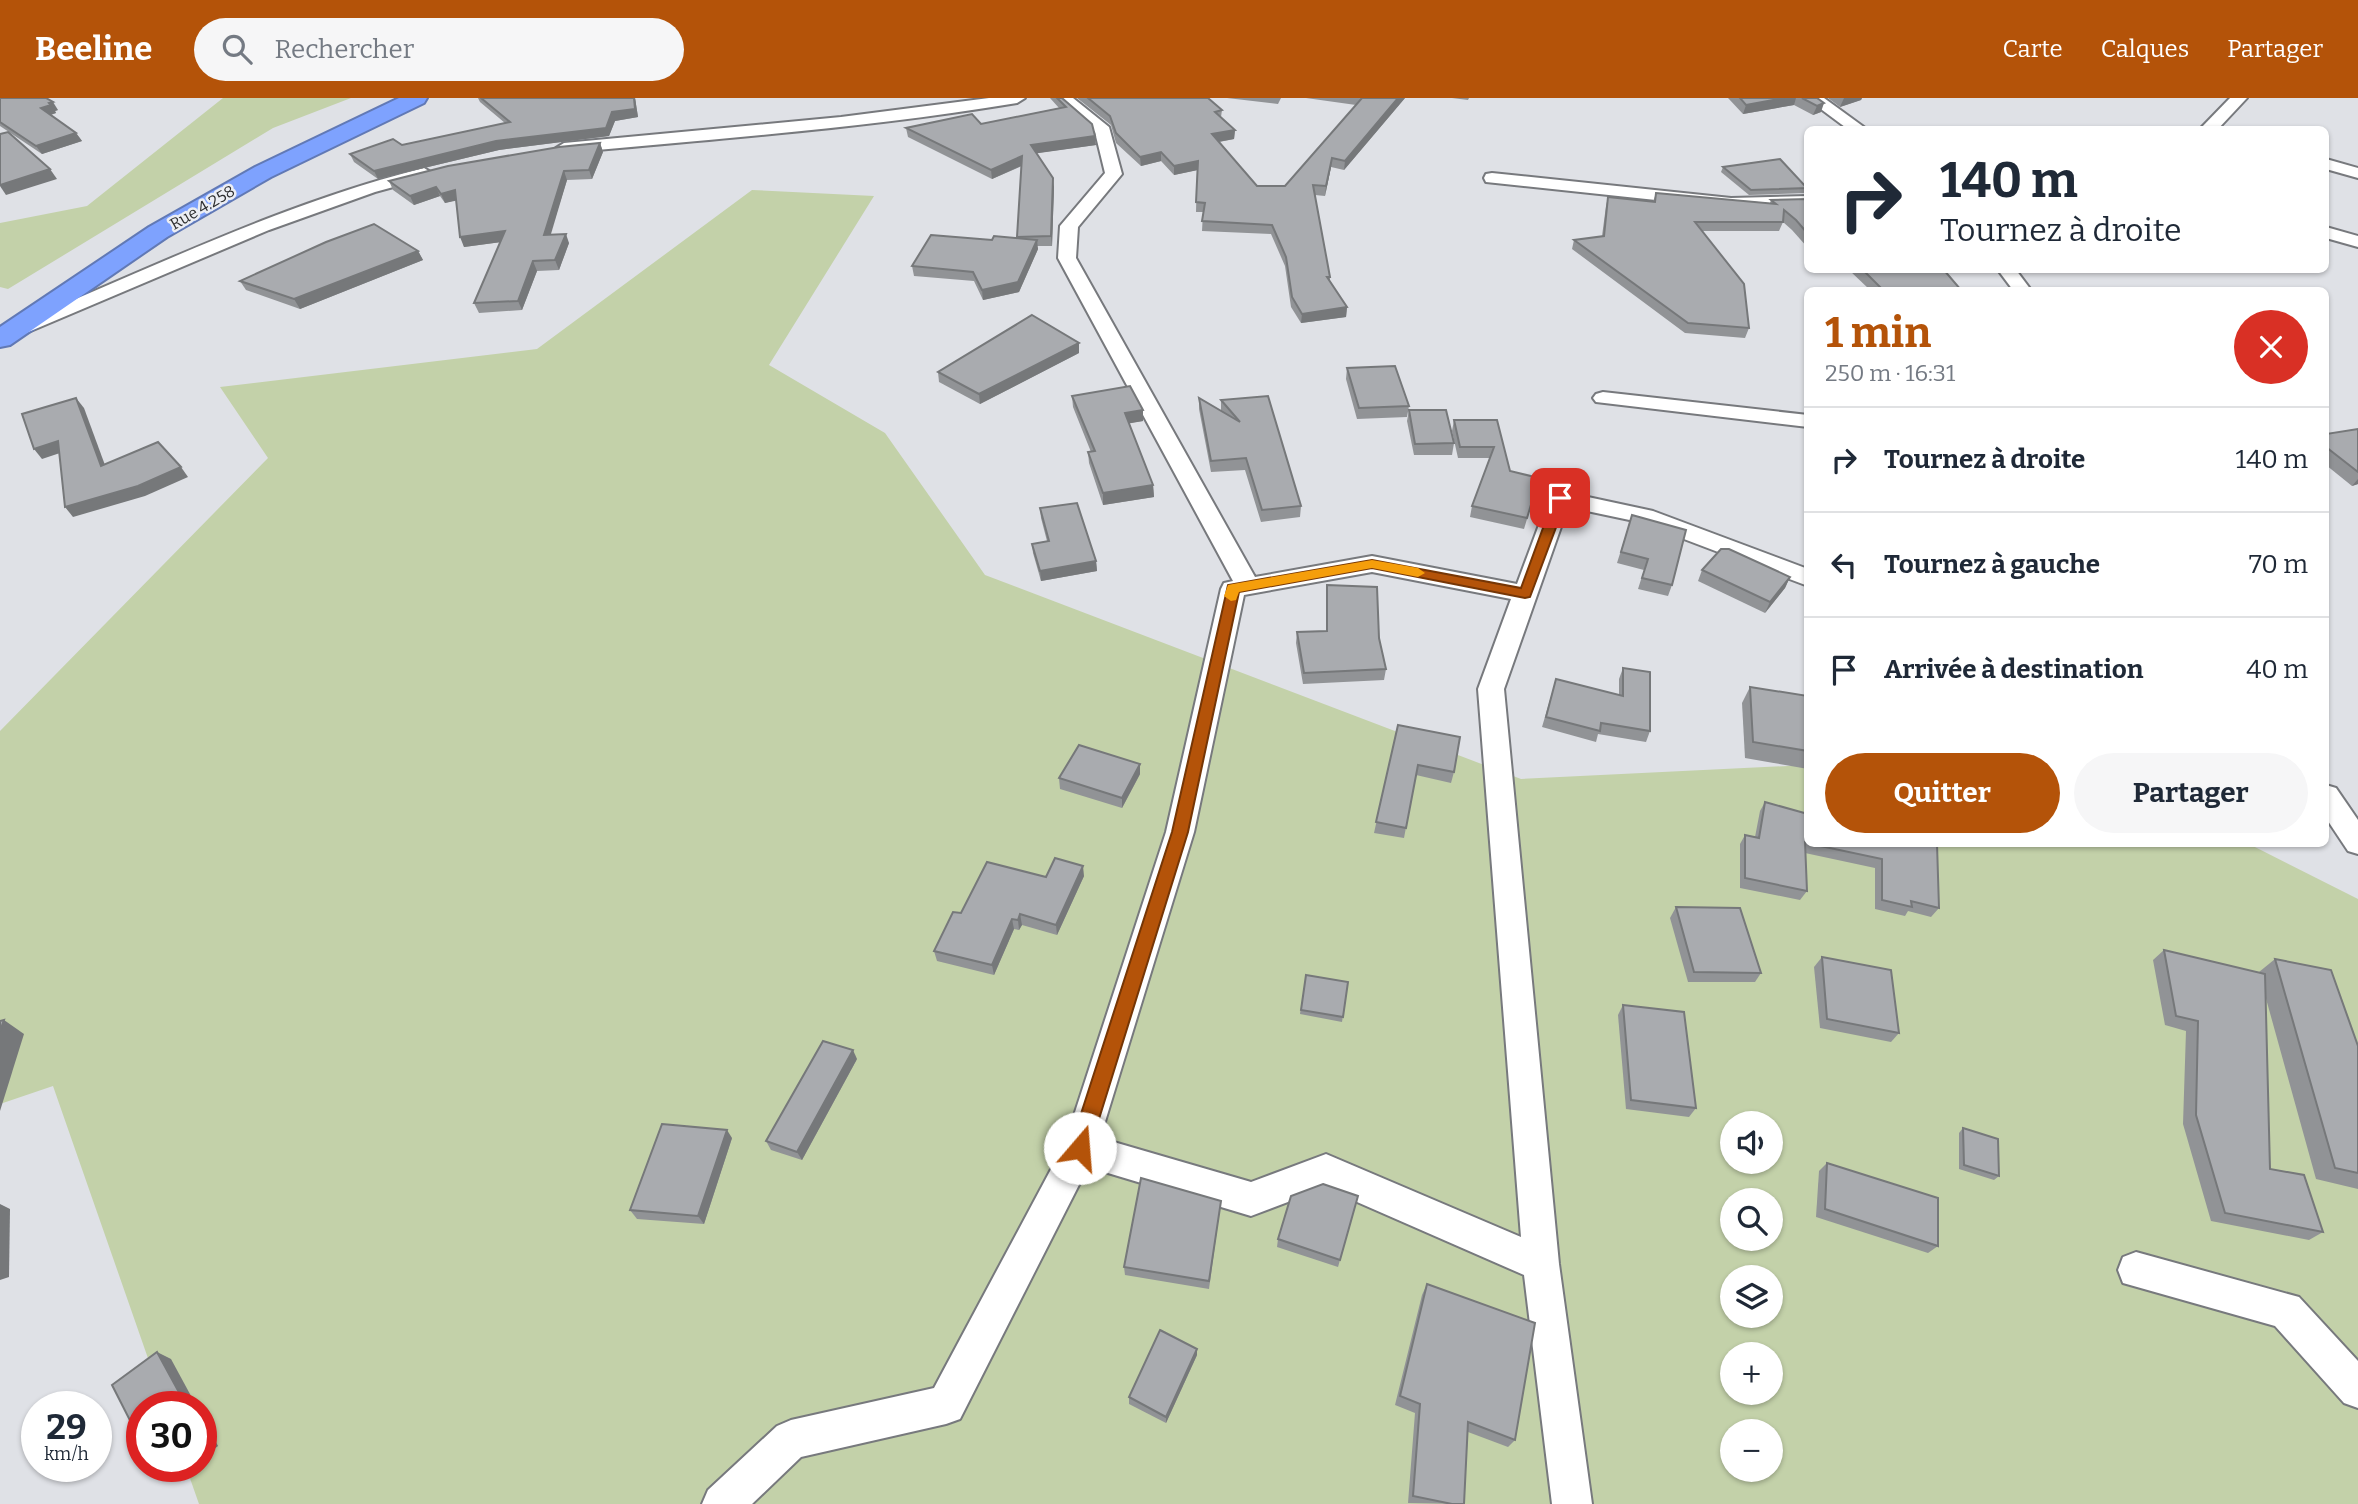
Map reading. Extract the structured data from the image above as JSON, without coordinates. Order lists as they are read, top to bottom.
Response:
{
  "streets": {
    "highway": ["Rue 4.258"]
  },
  "page": {
    "header": "Beeline",
    "search": "Rechercher",
    "nav": ["Carte", "Calques", "Partager"],
    "turn": ["140 m", "Tournez à droite"],
    "heading": ["1 min", "250 m · 16:31"],
    "list": [
      {
        "name": "Tournez à droite",
        "value": "140 m"
      },
      {
        "name": "Tournez à gauche",
        "value": "70 m"
      },
      {
        "name": "Arrivée à destination",
        "value": "40 m"
      }
    ],
    "buttons": ["Quitter", "Partager"],
    "map_buttons": ["+", "−"],
    "speed": "29 km/h",
    "limit": "30"
  }
}
